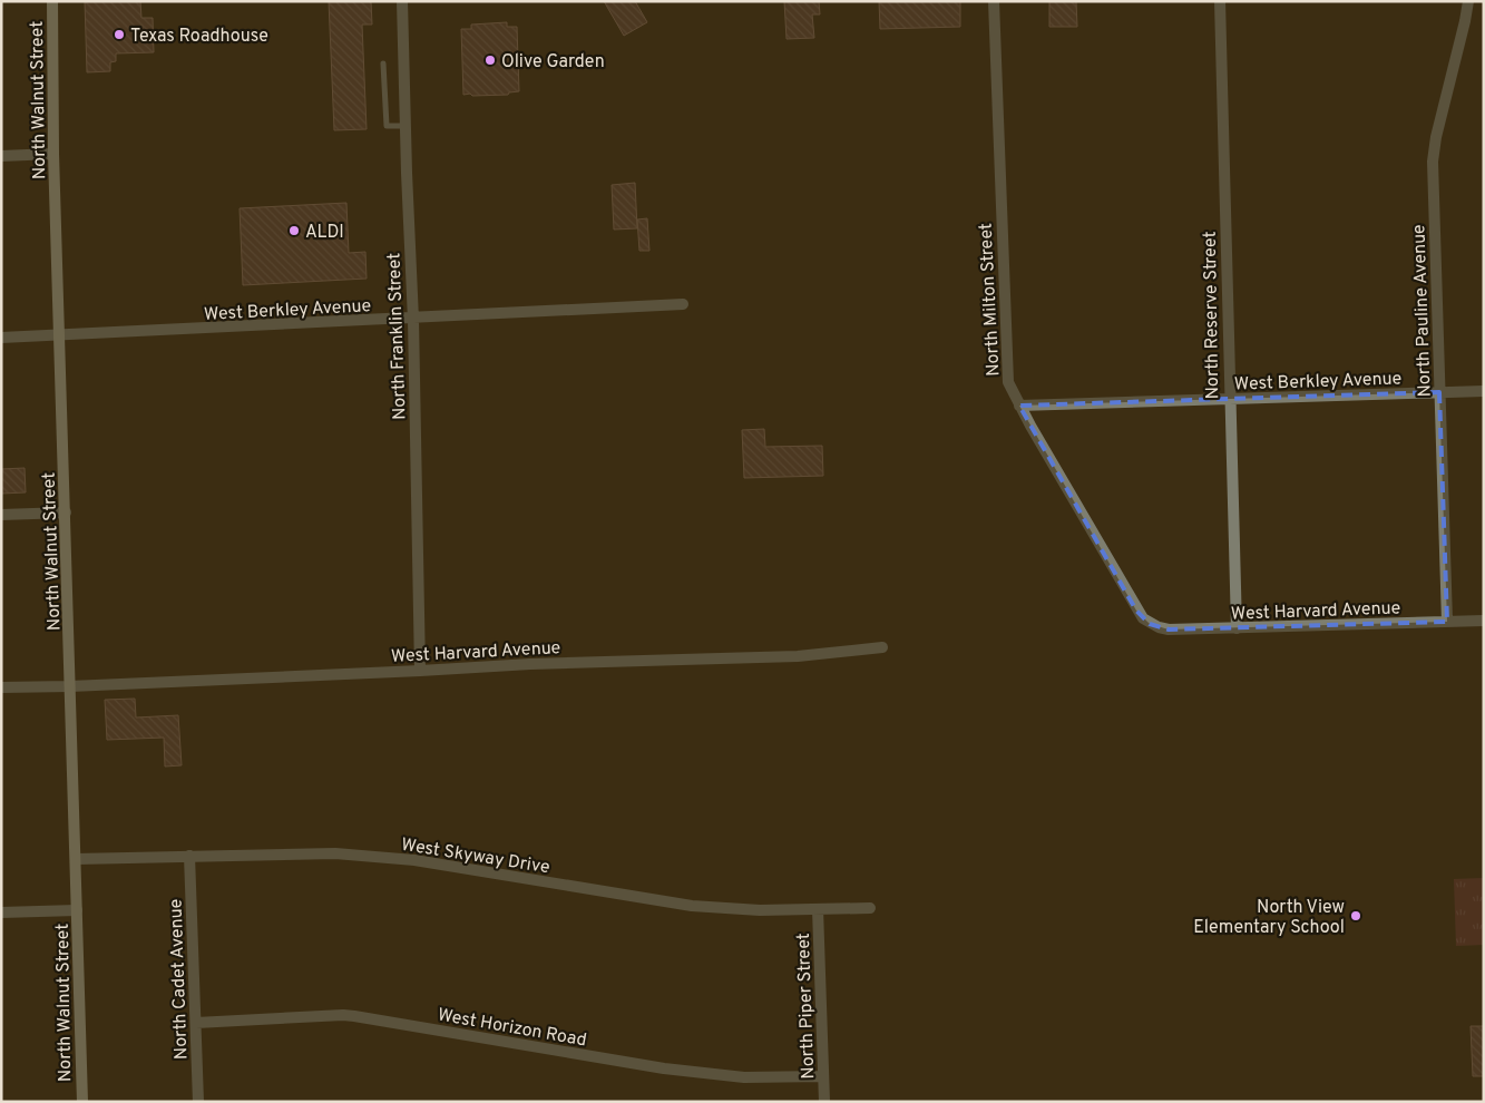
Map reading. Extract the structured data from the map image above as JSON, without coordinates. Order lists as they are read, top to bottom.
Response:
{
  "streets": {
    "main road": ["North Walnut Street"],
    "street": [
      "North Milton Street",
      "West Berkley Avenue",
      "North Pauline Avenue",
      "North Reserve Street",
      "North Franklin Street",
      "West Harvard Avenue",
      "West Skyway Drive",
      "North Cadet Avenue",
      "North Piper Street",
      "West Horizon Road"
    ]
  },
  "crossings": [
    ["North Walnut Street", "West Berkley Avenue"],
    ["North Walnut Street", "West Harvard Avenue"],
    ["North Walnut Street", "West Skyway Drive"],
    ["North Milton Street", "West Berkley Avenue"],
    ["North Milton Street", "West Harvard Avenue"],
    ["West Berkley Avenue", "North Pauline Avenue"],
    ["West Berkley Avenue", "North Reserve Street"],
    ["West Berkley Avenue", "North Franklin Street"],
    ["North Pauline Avenue", "West Harvard Avenue"],
    ["North Reserve Street", "West Harvard Avenue"],
    ["North Franklin Street", "West Harvard Avenue"],
    ["West Skyway Drive", "North Cadet Avenue"],
    ["West Skyway Drive", "North Piper Street"],
    ["North Cadet Avenue", "West Horizon Road"],
    ["North Piper Street", "West Horizon Road"]
  ],
  "places": [
    "Texas Roadhouse",
    "Olive Garden",
    "ALDI",
    "North View Elementary School"
  ]
}
